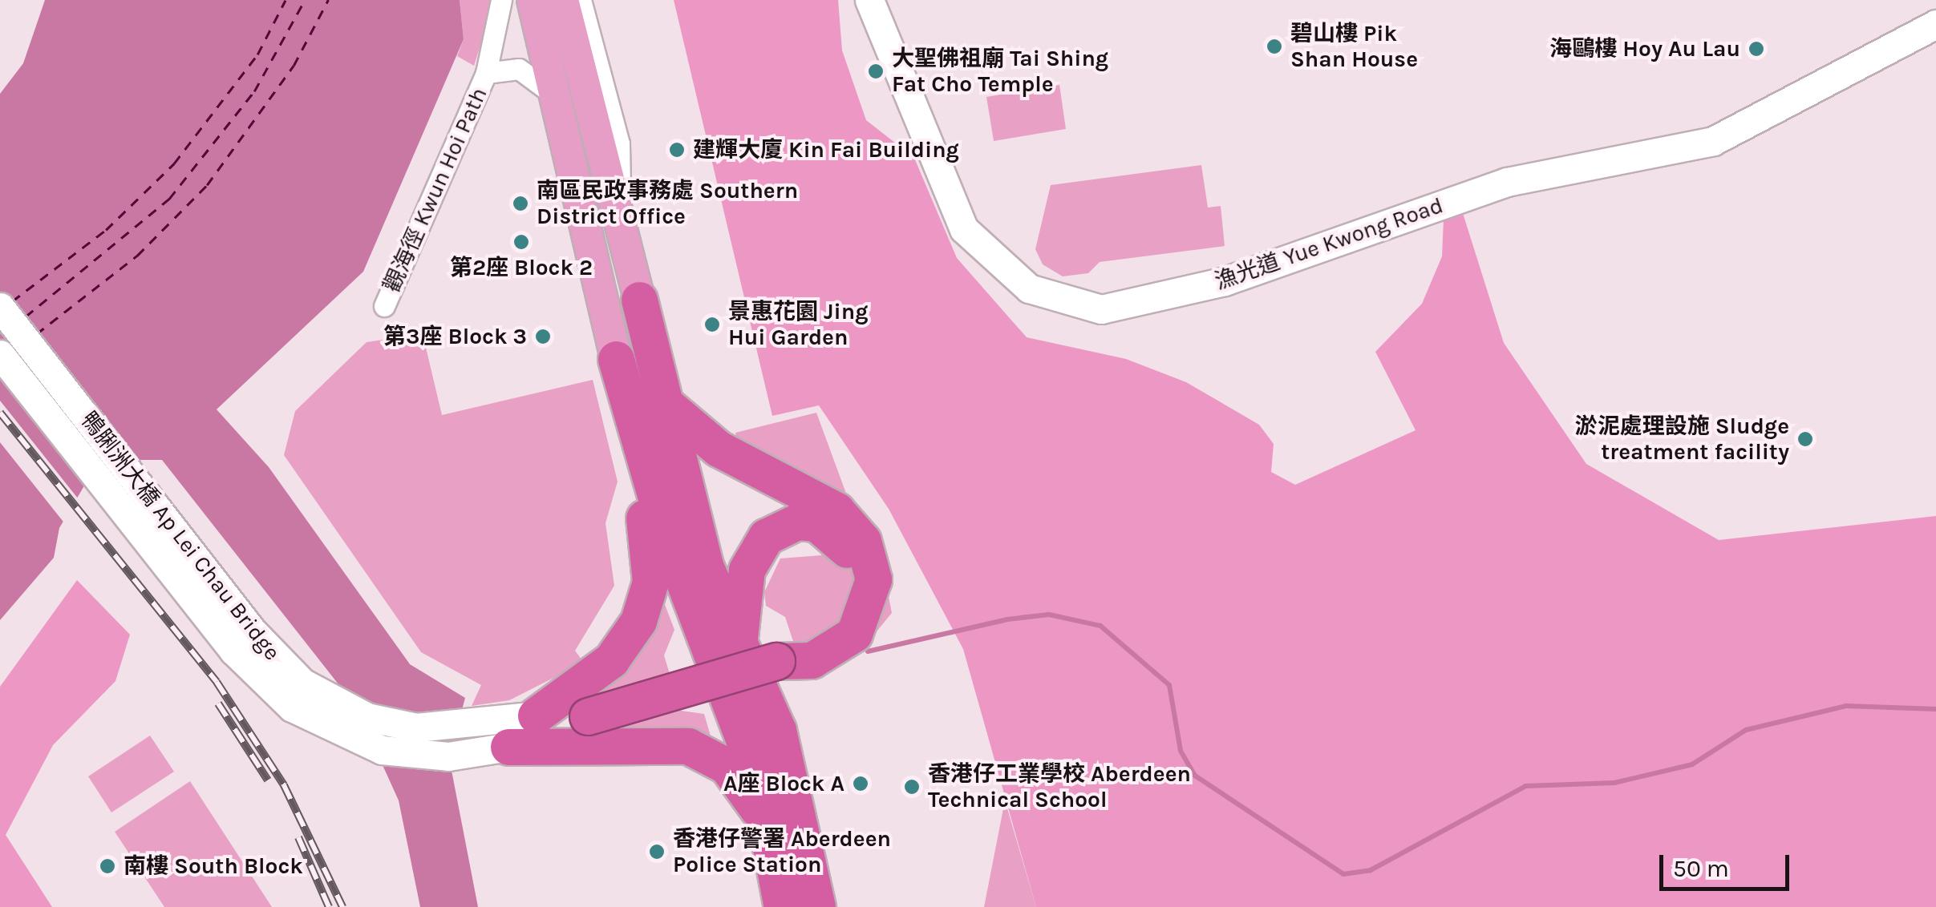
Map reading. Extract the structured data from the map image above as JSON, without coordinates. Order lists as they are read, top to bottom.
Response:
{
  "streets": {
    "main road": ["漁光道 Yue Kwong Road", "鴨脷洲大橋 Ap Lei Chau Bridge"],
    "street": ["觀海徑 Kwun Hoi Path"]
  },
  "places": [
    "碧山樓 Pik Shan House",
    "海鷗樓 Hoy Au Lau",
    "大聖佛祖廟 Tai Shing Fat Cho Temple",
    "建輝大廈 Kin Fai Building",
    "南區民政事務處 Southern District Office",
    "第2座 Block 2",
    "景惠花園 Jing Hui Garden",
    "第3座 Block 3",
    "淤泥處理設施 Sludge treatment facility",
    "A座 Block A",
    "香港仔工業學校 Aberdeen Technical School",
    "香港仔警署 Aberdeen Police Station",
    "南樓 South Block"
  ],
  "scale_bar": "50 m"
}
